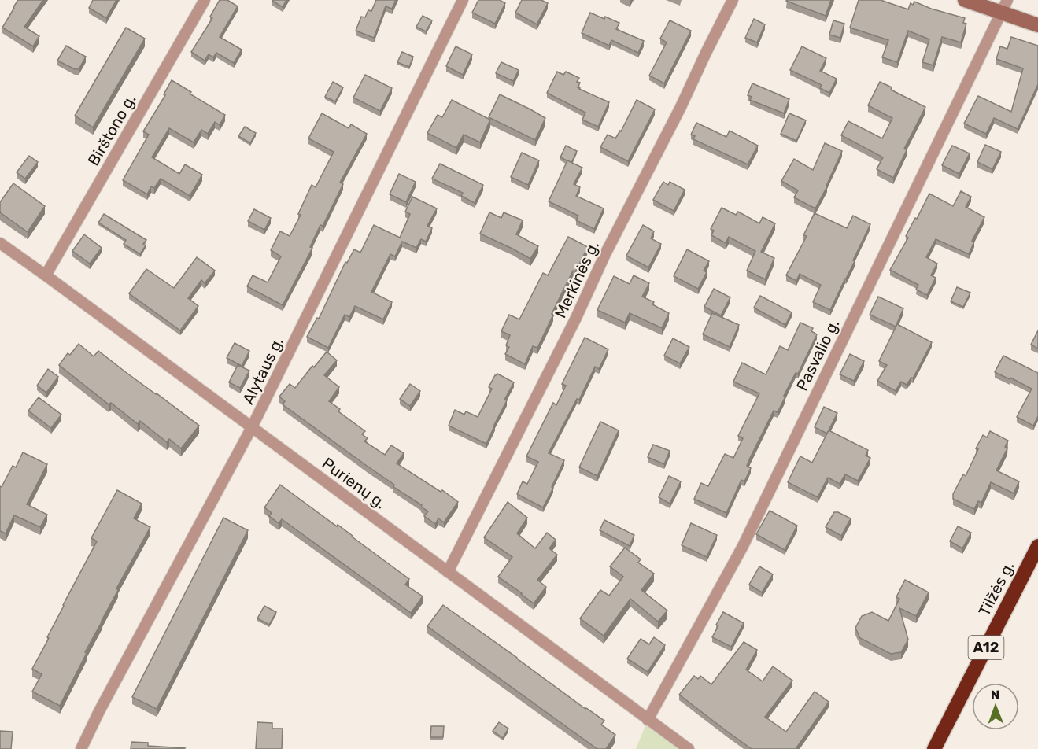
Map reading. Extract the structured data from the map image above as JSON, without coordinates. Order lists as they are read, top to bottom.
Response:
{
  "streets": {
    "highway": ["Tilžės g.", "A12"],
    "street": [
      "Birštono g.",
      "Merkinės g.",
      "Pasvalio g.",
      "Alytaus g.",
      "Purienų g."
    ]
  },
  "crossings": [
    ["Birštono g.", "Purienų g."],
    ["Merkinės g.", "Purienų g."],
    ["Pasvalio g.", "Purienų g."],
    ["Alytaus g.", "Purienų g."]
  ],
  "north": "top"
}
